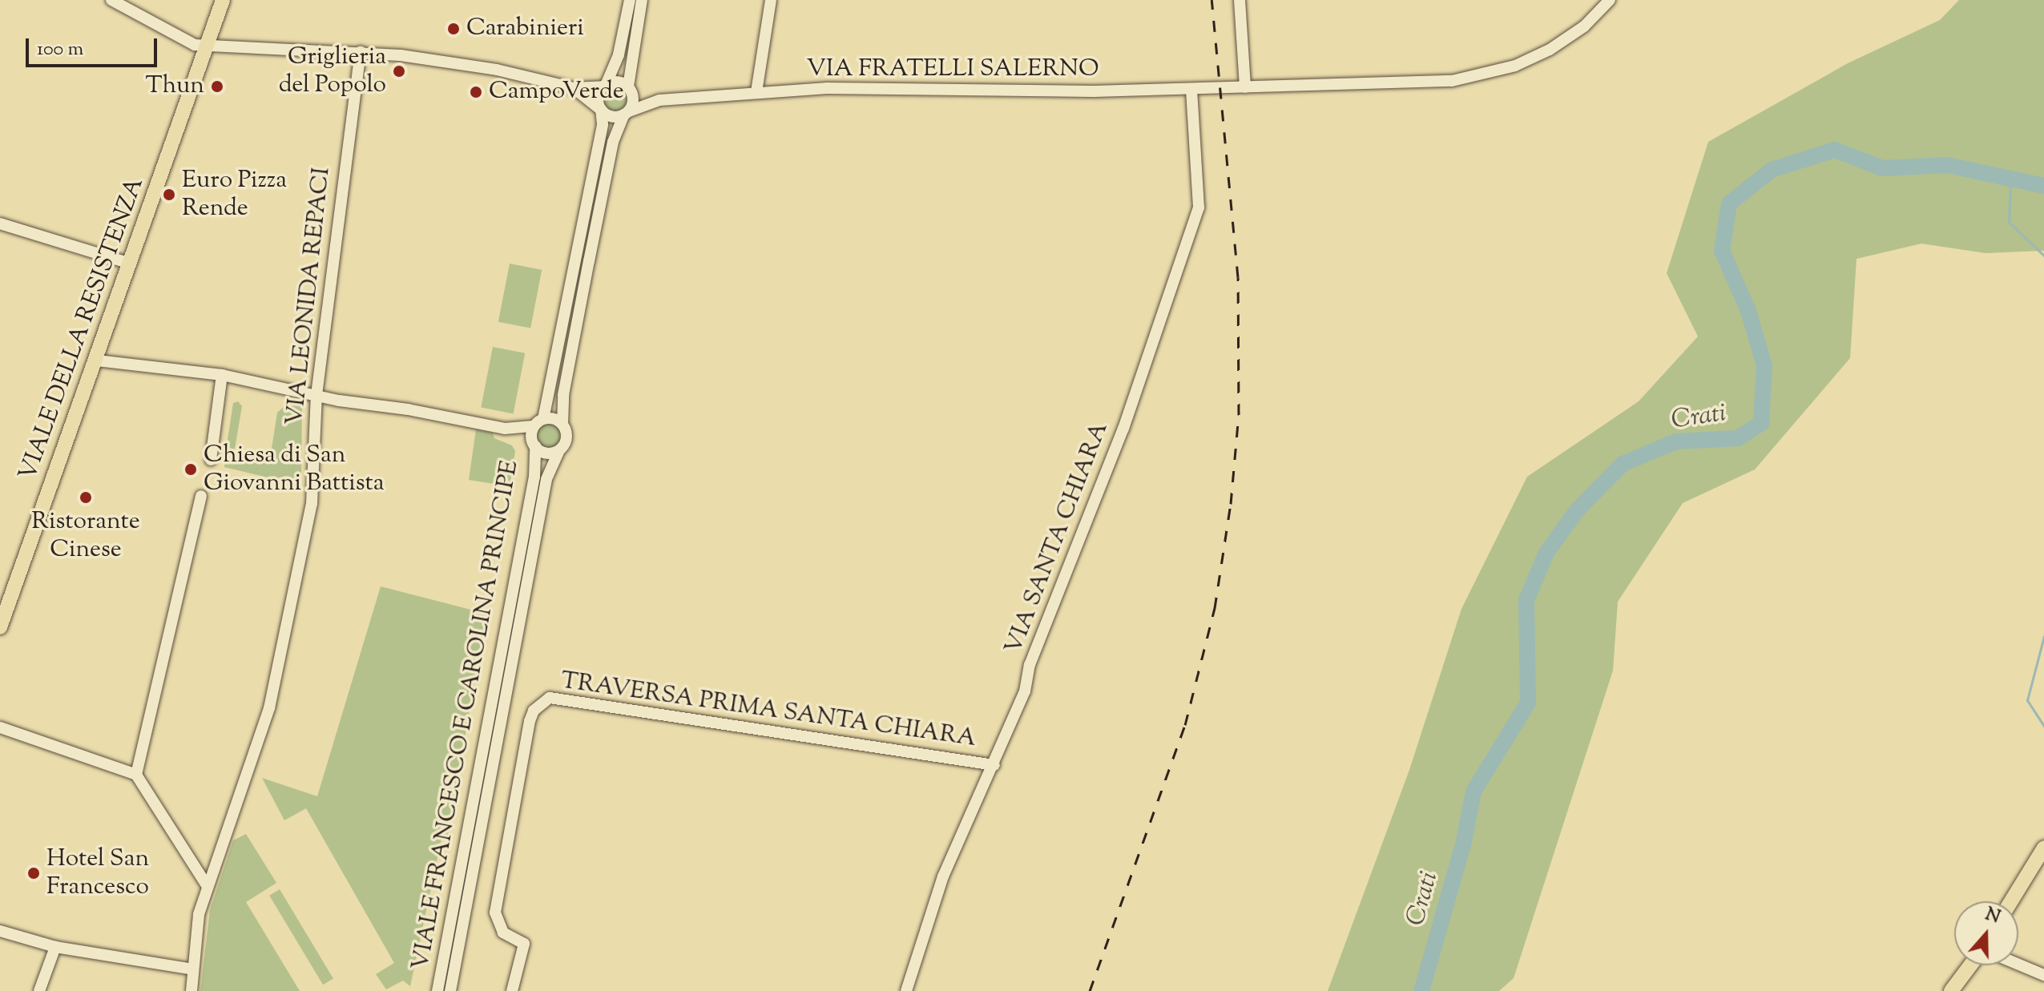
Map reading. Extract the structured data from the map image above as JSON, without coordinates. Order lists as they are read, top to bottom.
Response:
{
  "streets": {
    "main road": ["VIALE DELLA RESISTENZA"],
    "street": [
      "VIA FRATELLI SALERNO",
      "VIA LEONIDA REPACI",
      "VIA SANTA CHIARA",
      "TRAVERSA PRIMA SANTA CHIARA",
      "VIALE FRANCESCO E CAROLINA PRINCIPE"
    ]
  },
  "crossings": [
    ["VIA FRATELLI SALERNO", "VIA SANTA CHIARA"],
    ["VIA FRATELLI SALERNO", "VIALE FRANCESCO E CAROLINA PRINCIPE"],
    ["VIA SANTA CHIARA", "TRAVERSA PRIMA SANTA CHIARA"]
  ],
  "water": ["Crati"],
  "places": [
    "Carabinieri",
    "Griglieria del Popolo",
    "Thun",
    "CampoVerde",
    "Euro Pizza Rende",
    "Chiesa di San Giovanni Battista",
    "Ristorante Cinese",
    "Hotel San Francesco"
  ],
  "scale_bar": "100 m",
  "north": "top"
}
